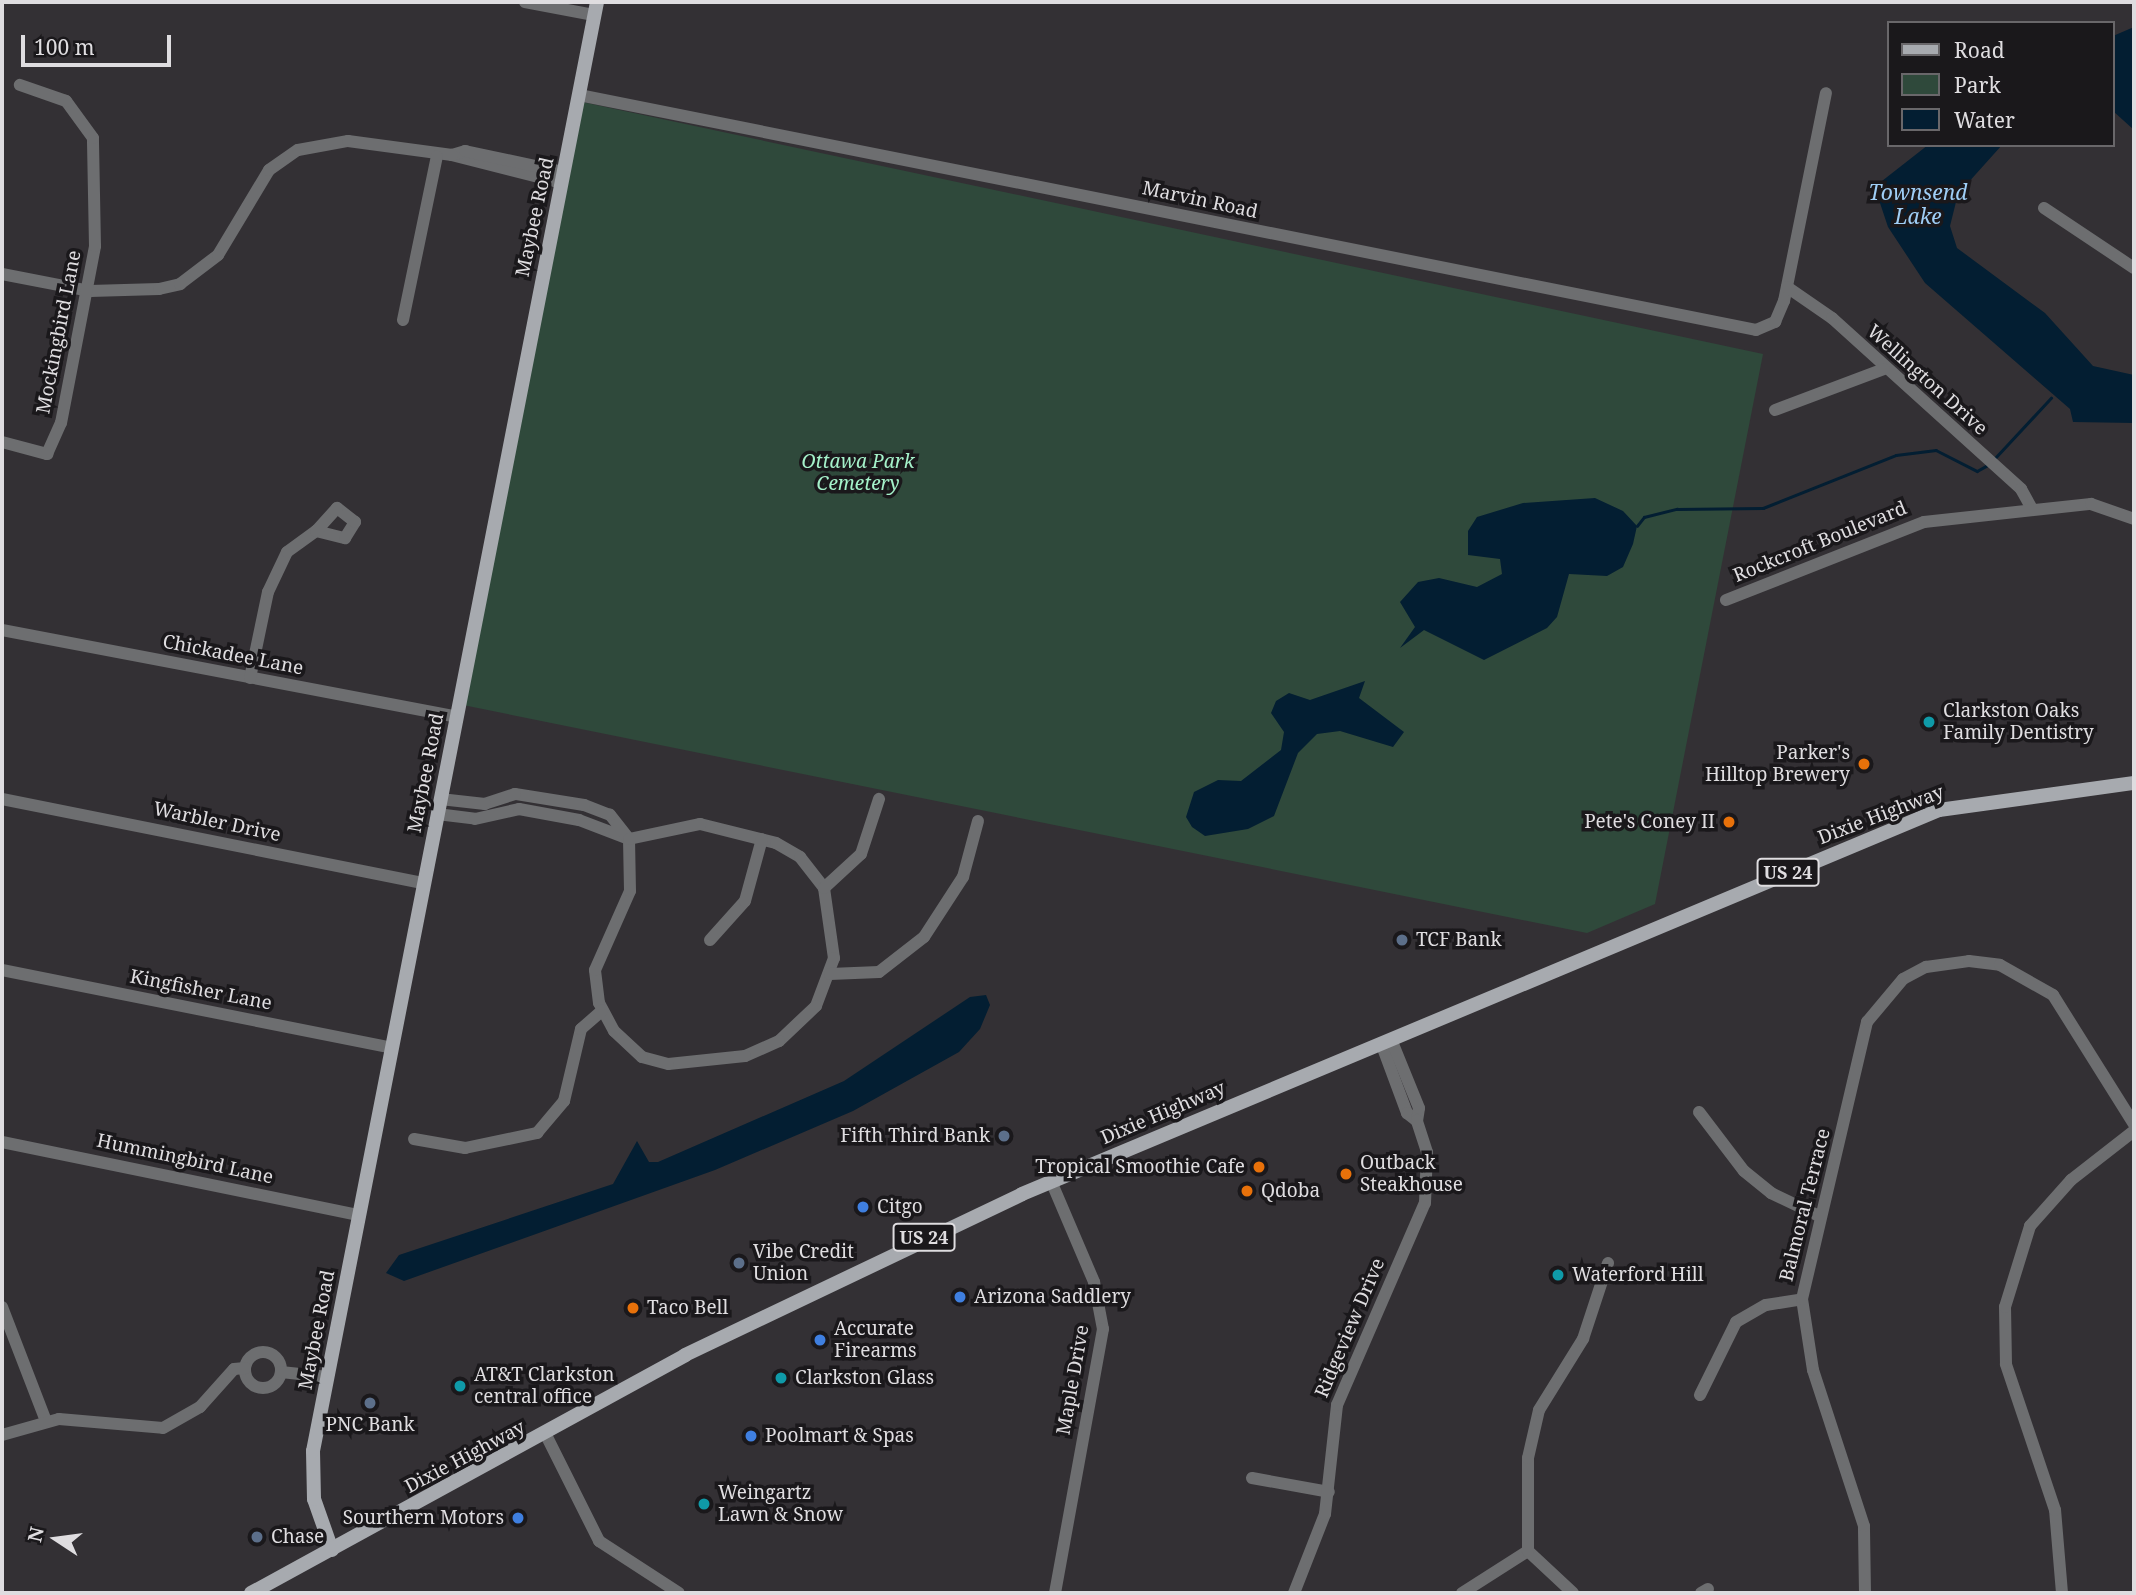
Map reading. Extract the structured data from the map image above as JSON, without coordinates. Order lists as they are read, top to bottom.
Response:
{
  "streets": {
    "main road": ["Maybee Road", "Dixie Highway", "US 24"],
    "street": [
      "Marvin Road",
      "Mockingbird Lane",
      "Wellington Drive",
      "Rockcroft Boulevard",
      "Chickadee Lane",
      "Warbler Drive",
      "Kingfisher Lane",
      "Hummingbird Lane",
      "Balmoral Terrace",
      "Ridgeview Drive",
      "Maple Drive"
    ]
  },
  "crossings": [
    ["Marvin Road", "Maybee Road"],
    ["Marvin Road", "Wellington Drive"],
    ["Maybee Road", "Chickadee Lane"],
    ["Maybee Road", "Dixie Highway"],
    ["Maybee Road", "Warbler Drive"],
    ["Maybee Road", "Kingfisher Lane"],
    ["Maybee Road", "Hummingbird Lane"],
    ["Wellington Drive", "Rockcroft Boulevard"],
    ["Dixie Highway", "Ridgeview Drive"],
    ["Dixie Highway", "Maple Drive"]
  ],
  "water": ["Townsend Lake"],
  "parks": ["Ottawa Park Cemetery"],
  "places": [
    "Clarkston Oaks Family Dentistry",
    "Parker's Hilltop Brewery",
    "Pete's Coney II",
    "TCF Bank",
    "Fifth Third Bank",
    "Tropical Smoothie Cafe",
    "Outback Steakhouse",
    "Qdoba",
    "Citgo",
    "Vibe Credit Union",
    "Waterford Hill",
    "Arizona Saddlery",
    "Taco Bell",
    "Accurate Firearms",
    "Clarkston Glass",
    "AT&T Clarkston central office",
    "PNC Bank",
    "Poolmart & Spas",
    "Weingartz Lawn & Snow",
    "Sourthern Motors",
    "Chase"
  ],
  "legend": ["Road", "Park", "Water"],
  "scale_bar": "100 m",
  "north": "left"
}
